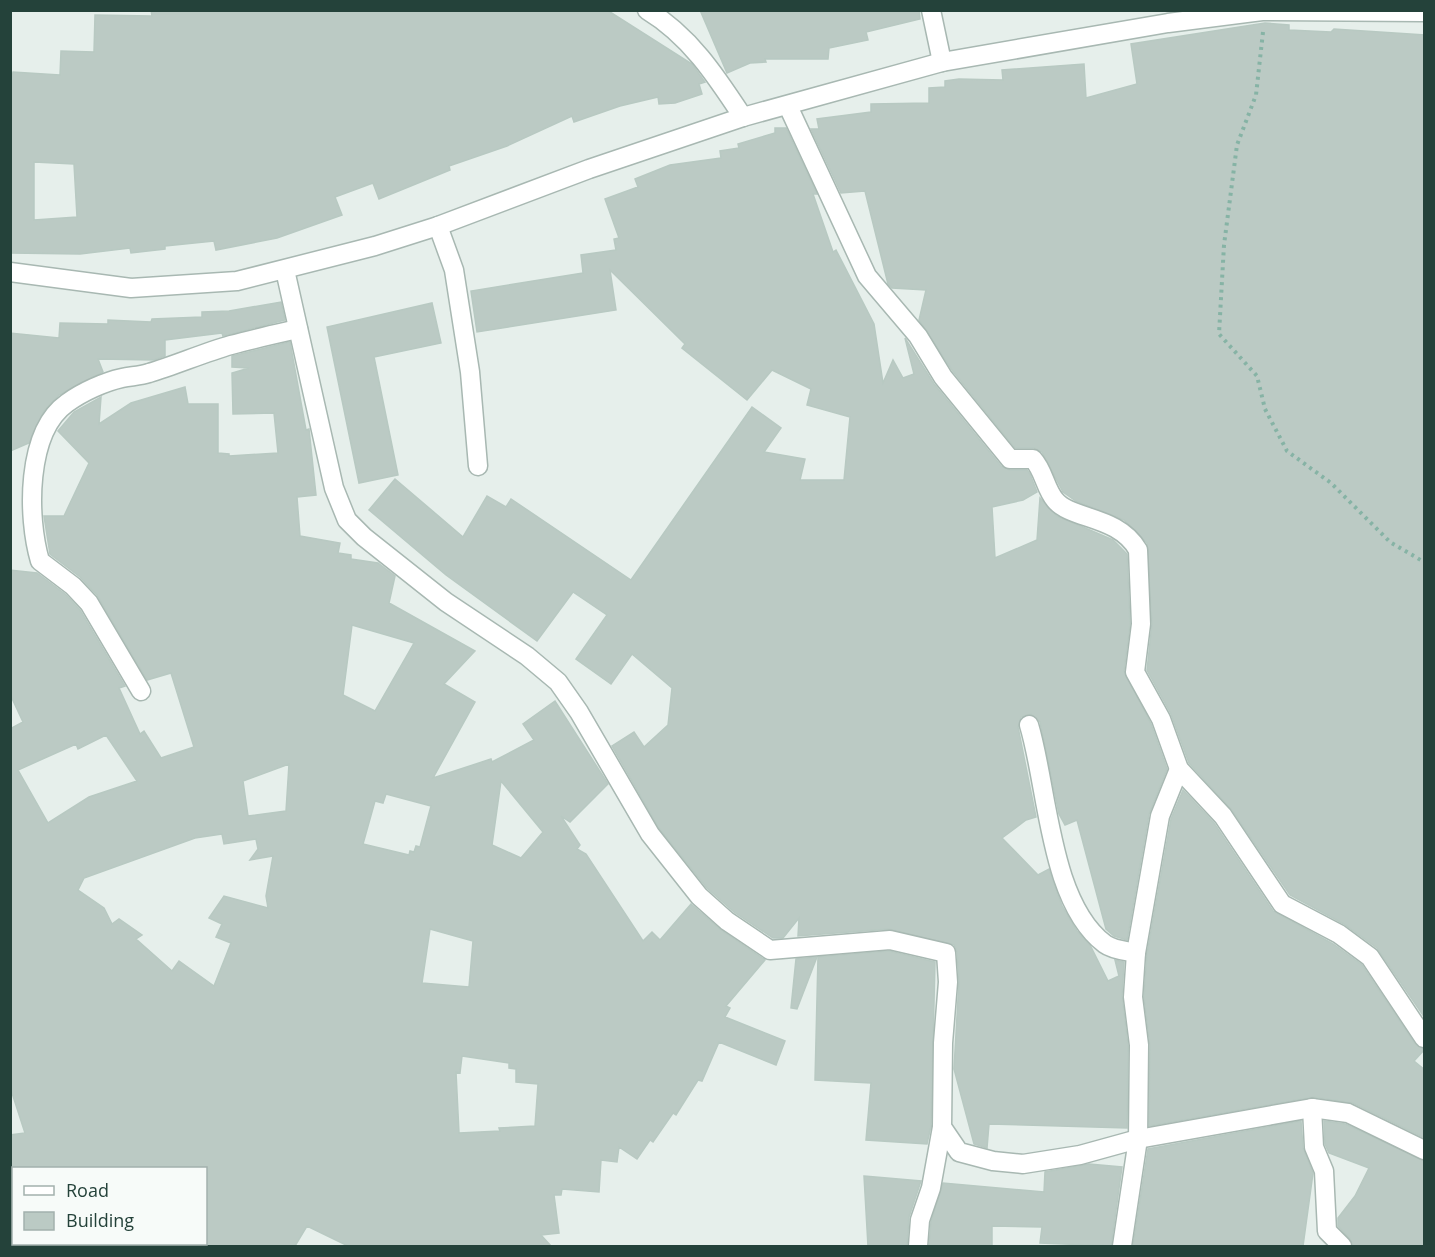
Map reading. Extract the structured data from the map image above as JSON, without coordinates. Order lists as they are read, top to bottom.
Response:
{
  "legend": ["Road", "Building"]
}
